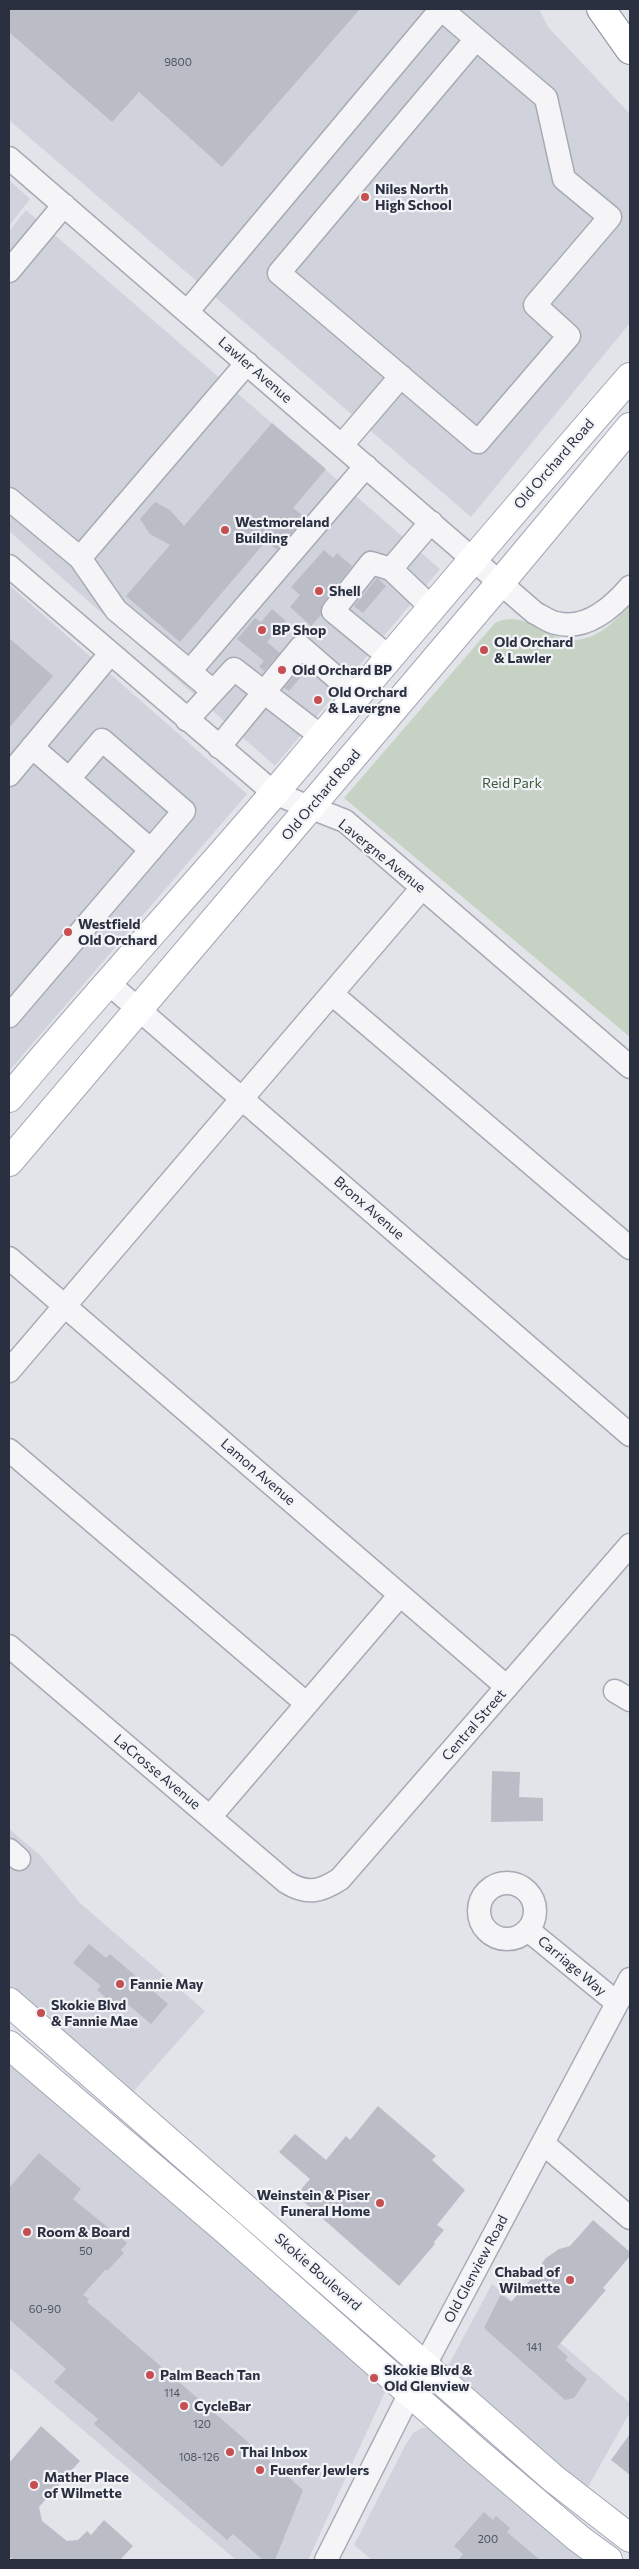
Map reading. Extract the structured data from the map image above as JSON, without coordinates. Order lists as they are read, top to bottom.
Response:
{
  "streets": {
    "main road": ["Old Orchard Road", "Skokie Boulevard"],
    "street": [
      "Lawler Avenue",
      "Lavergne Avenue",
      "Bronx Avenue",
      "Lamon Avenue",
      "Central Street",
      "LaCrosse Avenue",
      "Carriage Way",
      "Old Glenview Road"
    ]
  },
  "crossings": [
    ["Lawler Avenue", "Old Orchard Road"],
    ["Old Orchard Road", "Lavergne Avenue"],
    ["Old Orchard Road", "Bronx Avenue"],
    ["Lamon Avenue", "Central Street"],
    ["Central Street", "LaCrosse Avenue"],
    ["Carriage Way", "Old Glenview Road"],
    ["Old Glenview Road", "Skokie Boulevard"]
  ],
  "parks": ["Reid Park"],
  "places": [
    "Niles North High School",
    "Westmoreland Building",
    "Shell",
    "BP Shop",
    "Old Orchard & Lawler",
    "Old Orchard BP",
    "Old Orchard & Lavergne",
    "Westfield Old Orchard",
    "Fannie May",
    "Skokie Blvd & Fannie Mae",
    "Weinstein & Piser Funeral Home",
    "Room & Board",
    "Chabad of Wilmette",
    "Palm Beach Tan",
    "Skokie Blvd & Old Glenview",
    "CycleBar",
    "Thai Inbox",
    "Fuenfer Jewlers",
    "Mather Place of Wilmette"
  ],
  "house_numbers": [
    "9800",
    "50",
    "60-90",
    "141",
    "114",
    "120",
    "108-126",
    "200"
  ]
}
